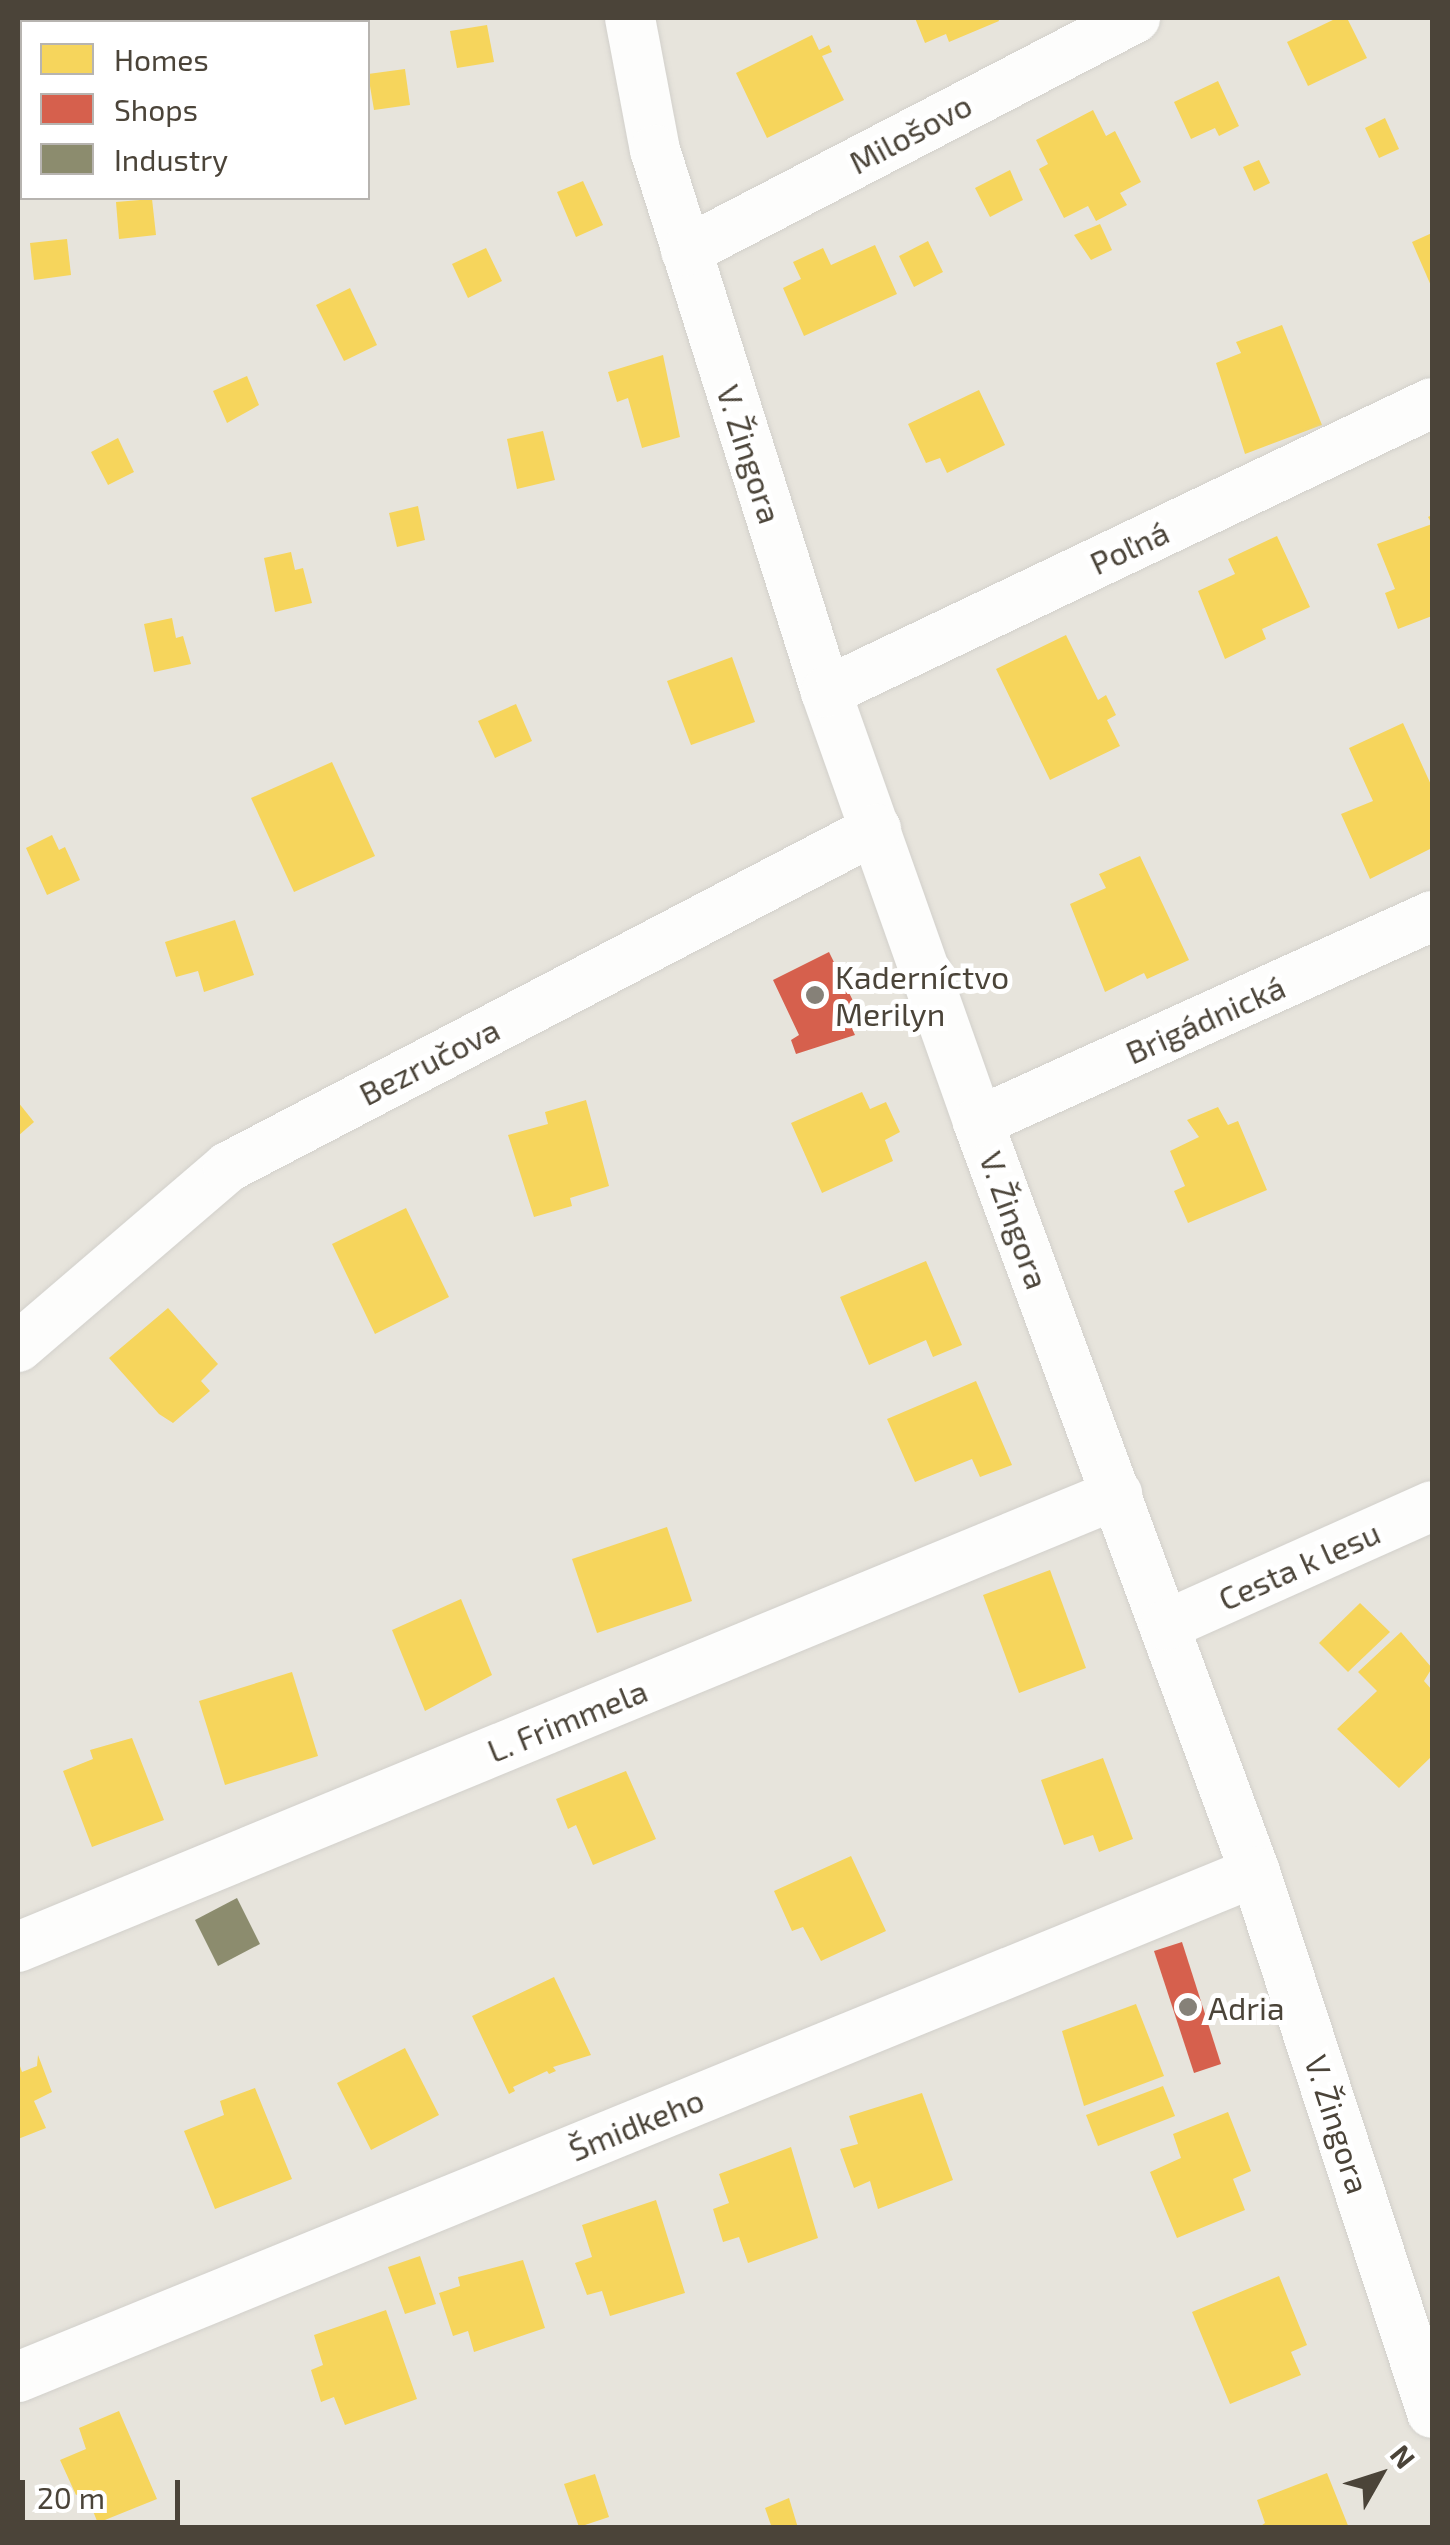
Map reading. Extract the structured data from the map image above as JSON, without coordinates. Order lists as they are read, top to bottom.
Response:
{
  "streets": {
    "street": [
      "Milošovo",
      "V. Žingora",
      "Poľná",
      "Brigádnická",
      "Bezručova",
      "Cesta k lesu",
      "L. Frimmela",
      "Šmidkeho"
    ]
  },
  "crossings": [
    ["Milošovo", "V. Žingora"],
    ["V. Žingora", "Poľná"],
    ["V. Žingora", "Brigádnická"],
    ["V. Žingora", "Bezručova"],
    ["V. Žingora", "Cesta k lesu"],
    ["V. Žingora", "L. Frimmela"],
    ["V. Žingora", "Šmidkeho"]
  ],
  "places": ["Kaderníctvo Merilyn", "Adria"],
  "legend": ["Homes", "Shops", "Industry"],
  "scale_bar": "20 m",
  "north": "top right"
}
